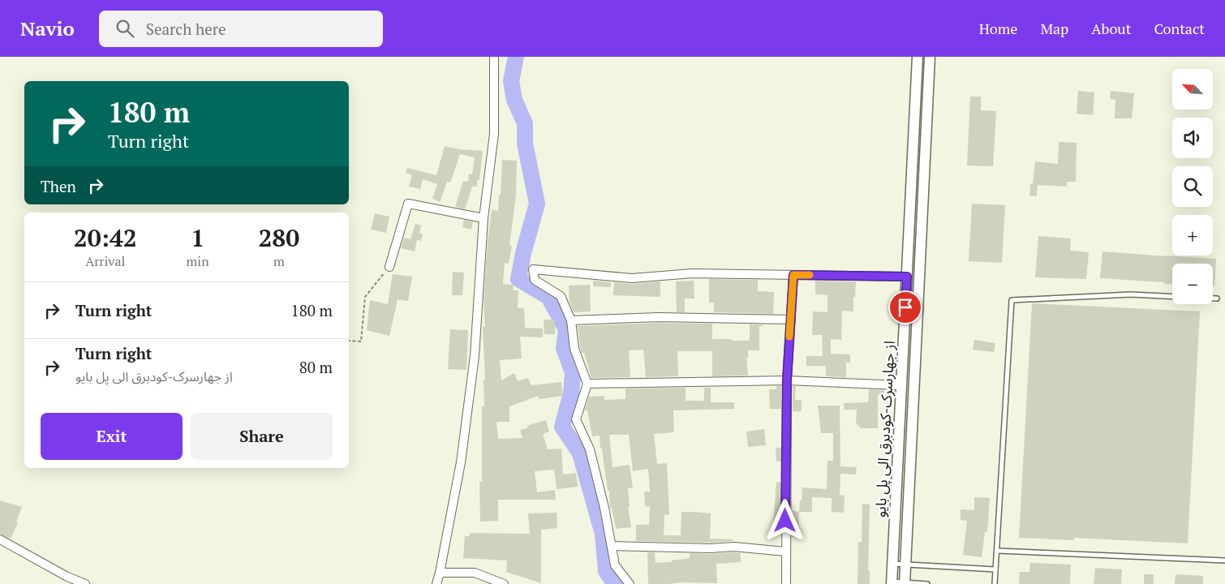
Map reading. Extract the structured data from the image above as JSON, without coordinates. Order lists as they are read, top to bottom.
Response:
{
  "streets": {
    "street": ["از جهارسرک-کودبرق الی پل بایو"]
  },
  "north": "top left",
  "page": {
    "header": "Navio",
    "search": "Search here",
    "nav": [
      "Home",
      "Map",
      "About",
      "Contact"
    ],
    "map_buttons": ["+", "−"],
    "turn": ["180 m", "Turn right"],
    "then": "Then",
    "eta": [
      "20:42",
      "Arrival",
      "1",
      "min",
      "280",
      "m"
    ],
    "list": [
      {
        "name": "Turn right",
        "value": "180 m"
      },
      {
        "name": "Turn right",
        "note": "از جهارسرک-کودبرق الی پل بایو",
        "value": "80 m"
      }
    ],
    "buttons": ["Exit", "Share"]
  }
}
